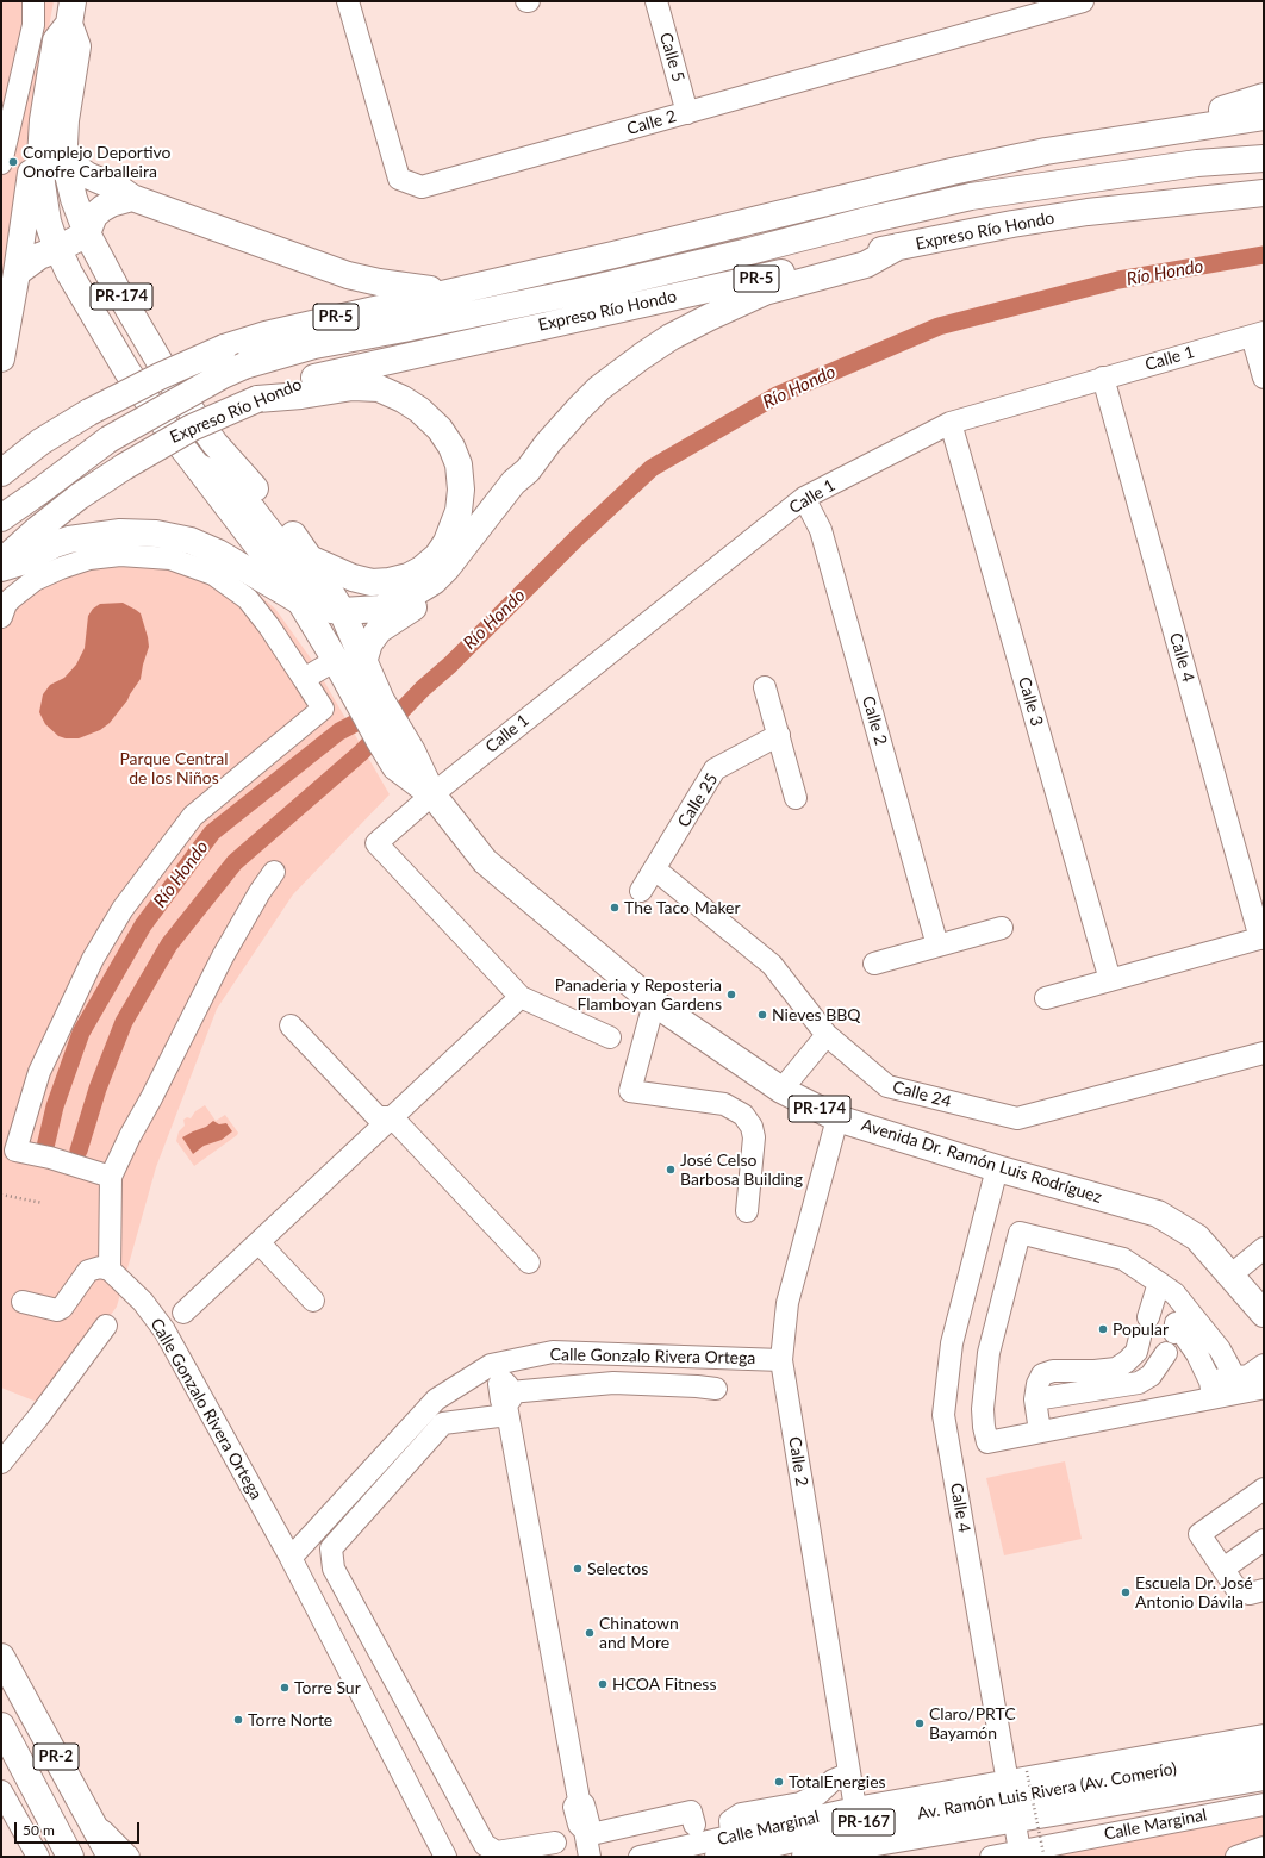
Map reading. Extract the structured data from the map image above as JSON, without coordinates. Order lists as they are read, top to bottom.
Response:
{
  "streets": {
    "main road": [
      "Expreso Río Hondo",
      "PR-5",
      "PR-174",
      "Avenida Dr. Ramón Luis Rodríguez",
      "PR-2",
      "Av. Ramón Luis Rivera (Av. Comerío)",
      "PR-167"
    ],
    "street": [
      "Calle 5",
      "Calle 2",
      "Calle 1",
      "Calle 4",
      "Calle 3",
      "Calle 25",
      "Calle 24",
      "Calle Gonzalo Rivera Ortega",
      "Calle Marginal"
    ]
  },
  "crossings": [
    ["Calle 5", "Calle 2"],
    ["Calle 2", "Calle 1"],
    ["Calle 2", "Avenida Dr. Ramón Luis Rodríguez"],
    ["Calle 2", "Calle Gonzalo Rivera Ortega"],
    ["Calle 2", "Calle Marginal"],
    ["PR-174", "Avenida Dr. Ramón Luis Rodríguez"],
    ["Calle 1", "Calle 4"],
    ["Calle 1", "Calle 3"],
    ["Calle 1", "Avenida Dr. Ramón Luis Rodríguez"],
    ["Calle 4", "Avenida Dr. Ramón Luis Rodríguez"],
    ["Calle 4", "Av. Ramón Luis Rivera (Av. Comerío)"],
    ["Calle 4", "Calle Marginal"],
    ["Calle 25", "Calle 24"],
    ["Av. Ramón Luis Rivera (Av. Comerío)", "Calle Marginal"]
  ],
  "water": ["Río Hondo"],
  "parks": ["Parque Central de los Niños"],
  "places": [
    "Complejo Deportivo Onofre Carballeira",
    "The Taco Maker",
    "Panaderia y Reposteria Flamboyan Gardens",
    "Nieves BBQ",
    "José Celso Barbosa Building",
    "Popular",
    "Selectos",
    "Escuela Dr. José Antonio Dávila",
    "Chinatown and More",
    "HCOA Fitness",
    "Torre Sur",
    "Torre Norte",
    "Claro/PRTC Bayamón",
    "TotalEnergies"
  ],
  "scale_bar": "50 m"
}
